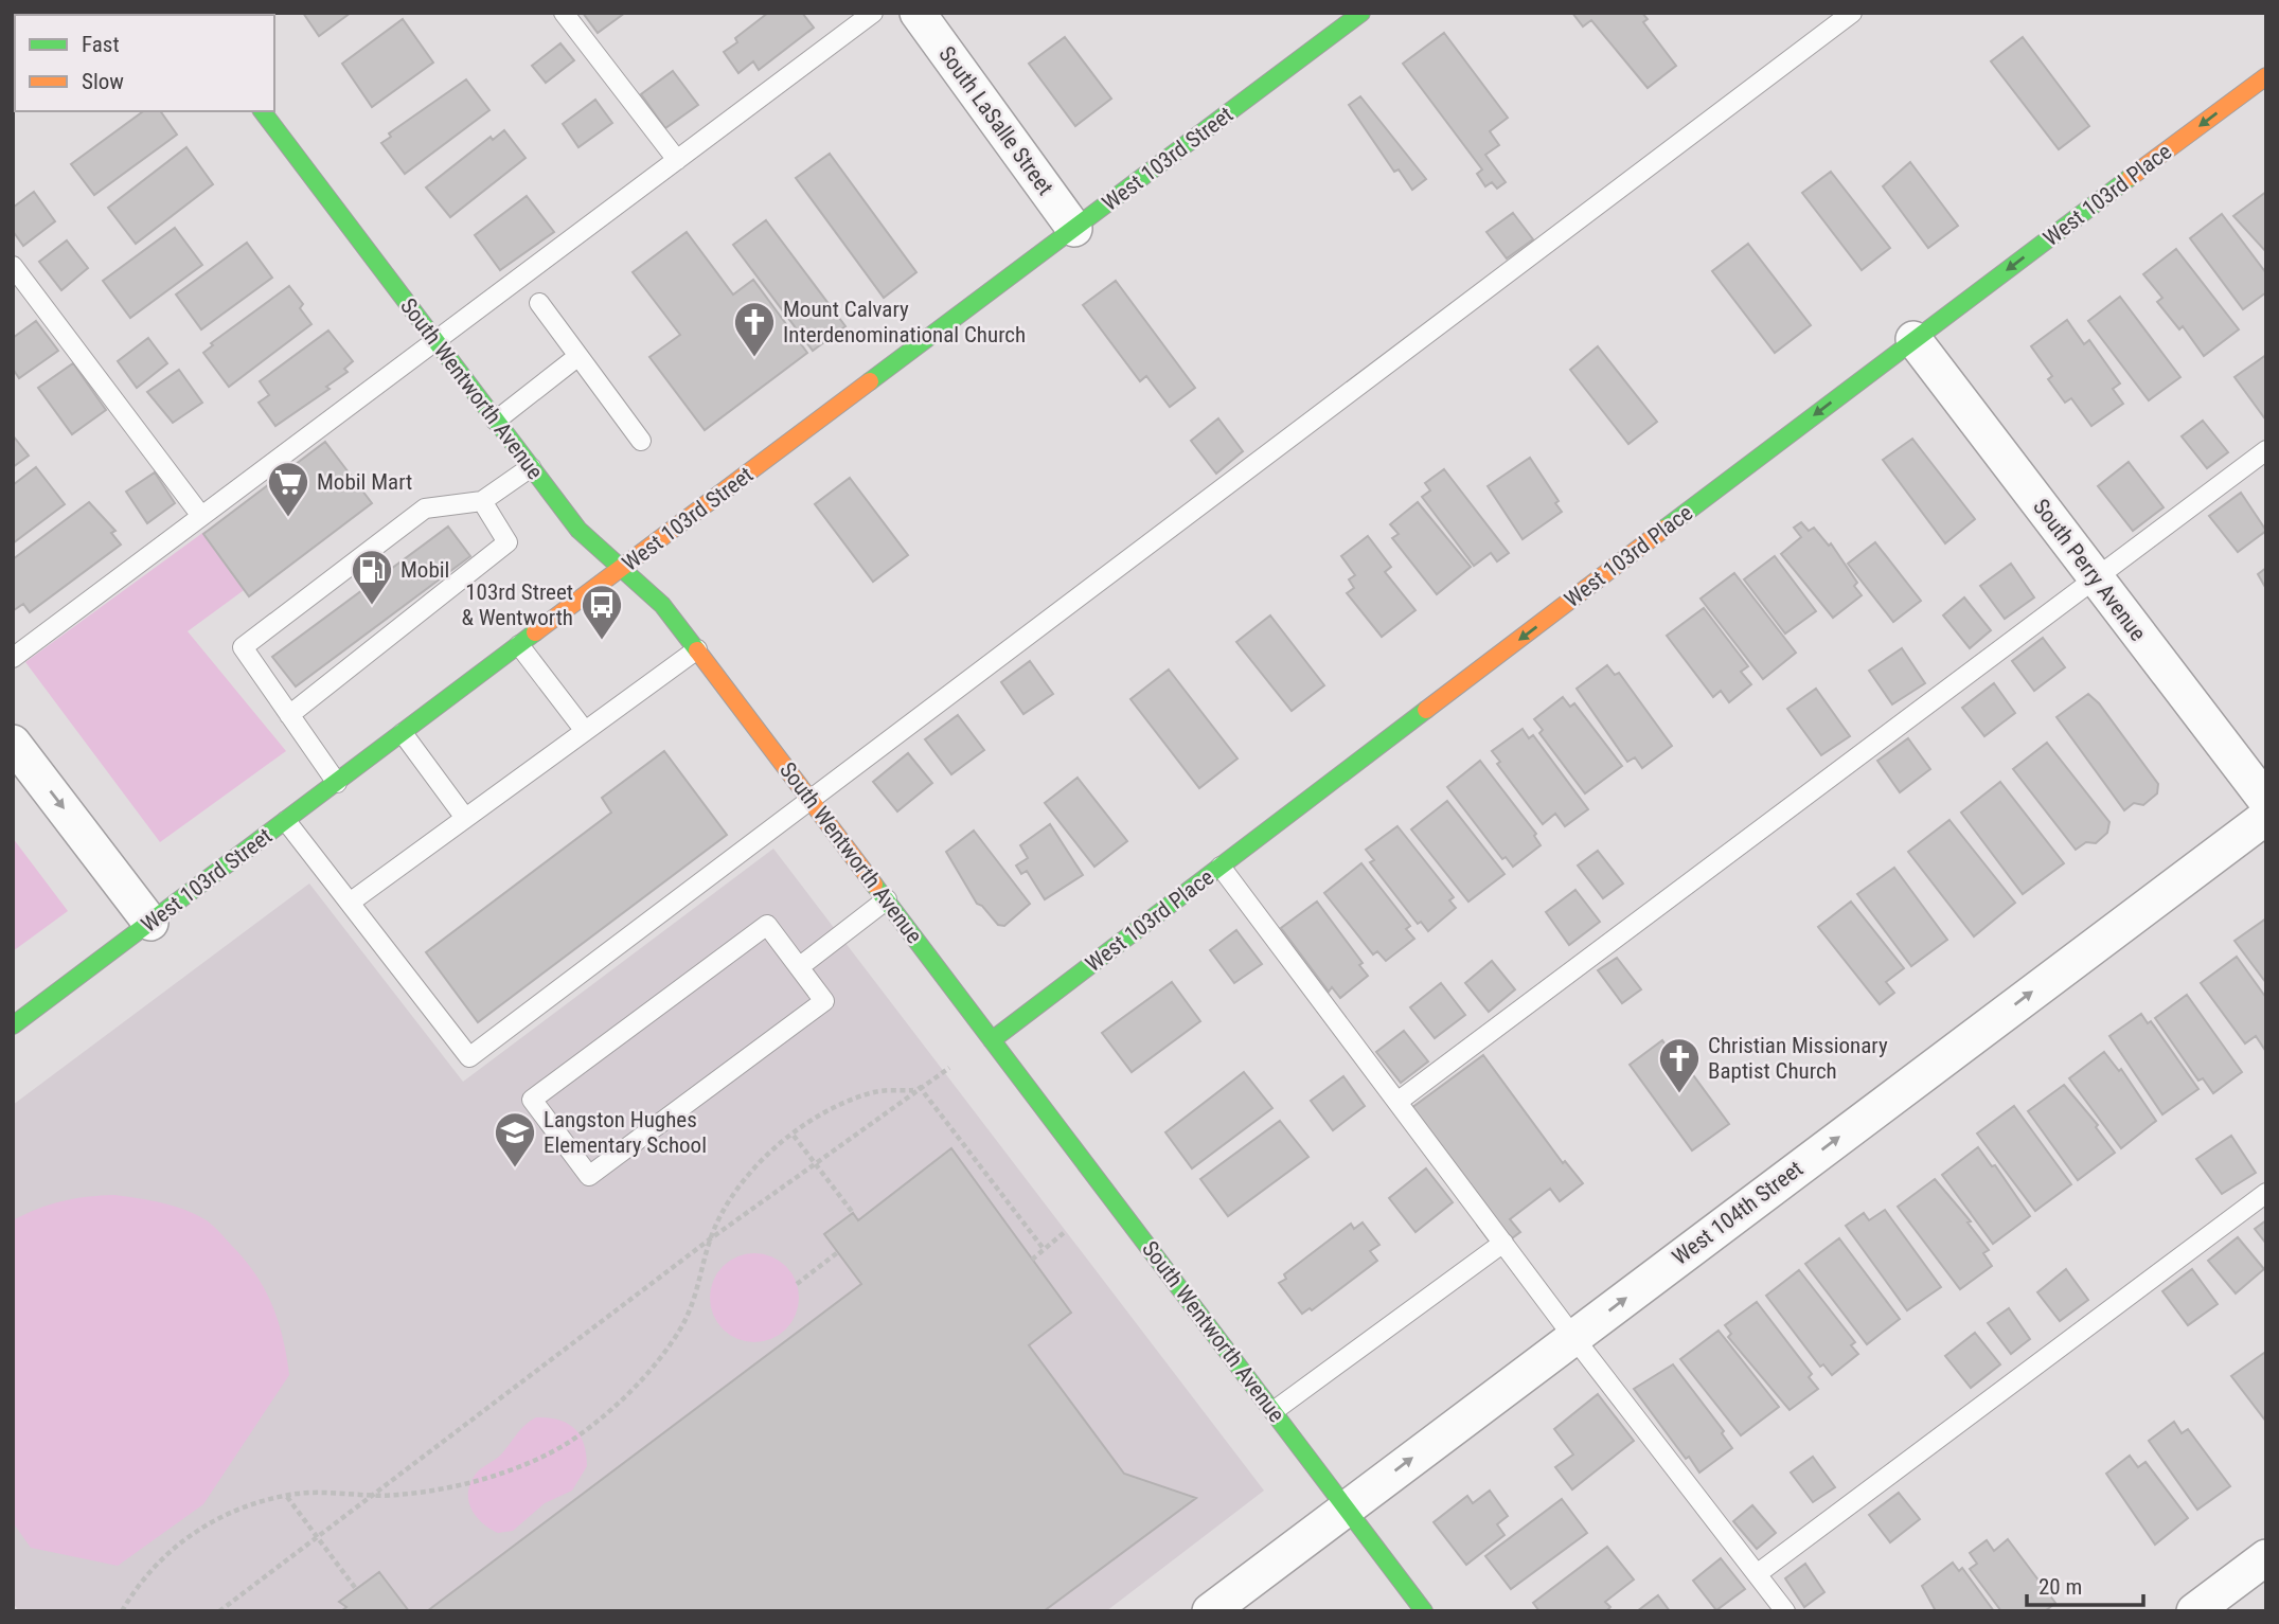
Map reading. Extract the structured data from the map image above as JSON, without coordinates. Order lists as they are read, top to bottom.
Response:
{
  "streets": {
    "street": [
      "South LaSalle Street",
      "West 103rd Street",
      "West 103rd Place",
      "South Wentworth Avenue",
      "South Perry Avenue",
      "West 104th Street"
    ]
  },
  "crossings": [
    ["South LaSalle Street", "West 103rd Street"],
    ["West 103rd Street", "South Wentworth Avenue"],
    ["West 103rd Place", "South Wentworth Avenue"],
    ["West 103rd Place", "South Perry Avenue"],
    ["South Wentworth Avenue", "West 104th Street"]
  ],
  "one_way": ["West 103rd Place", "West 104th Street"],
  "places": {
    "church": ["Mount Calvary Interdenominational Church", "Christian Missionary Baptist Church"],
    "supermarket": ["Mobil Mart"],
    "fuel station": ["Mobil"],
    "bus stop": ["103rd Street & Wentworth"],
    "school or university": ["Langston Hughes Elementary School"]
  },
  "legend": ["Fast", "Slow"],
  "scale_bar": "20 m"
}
